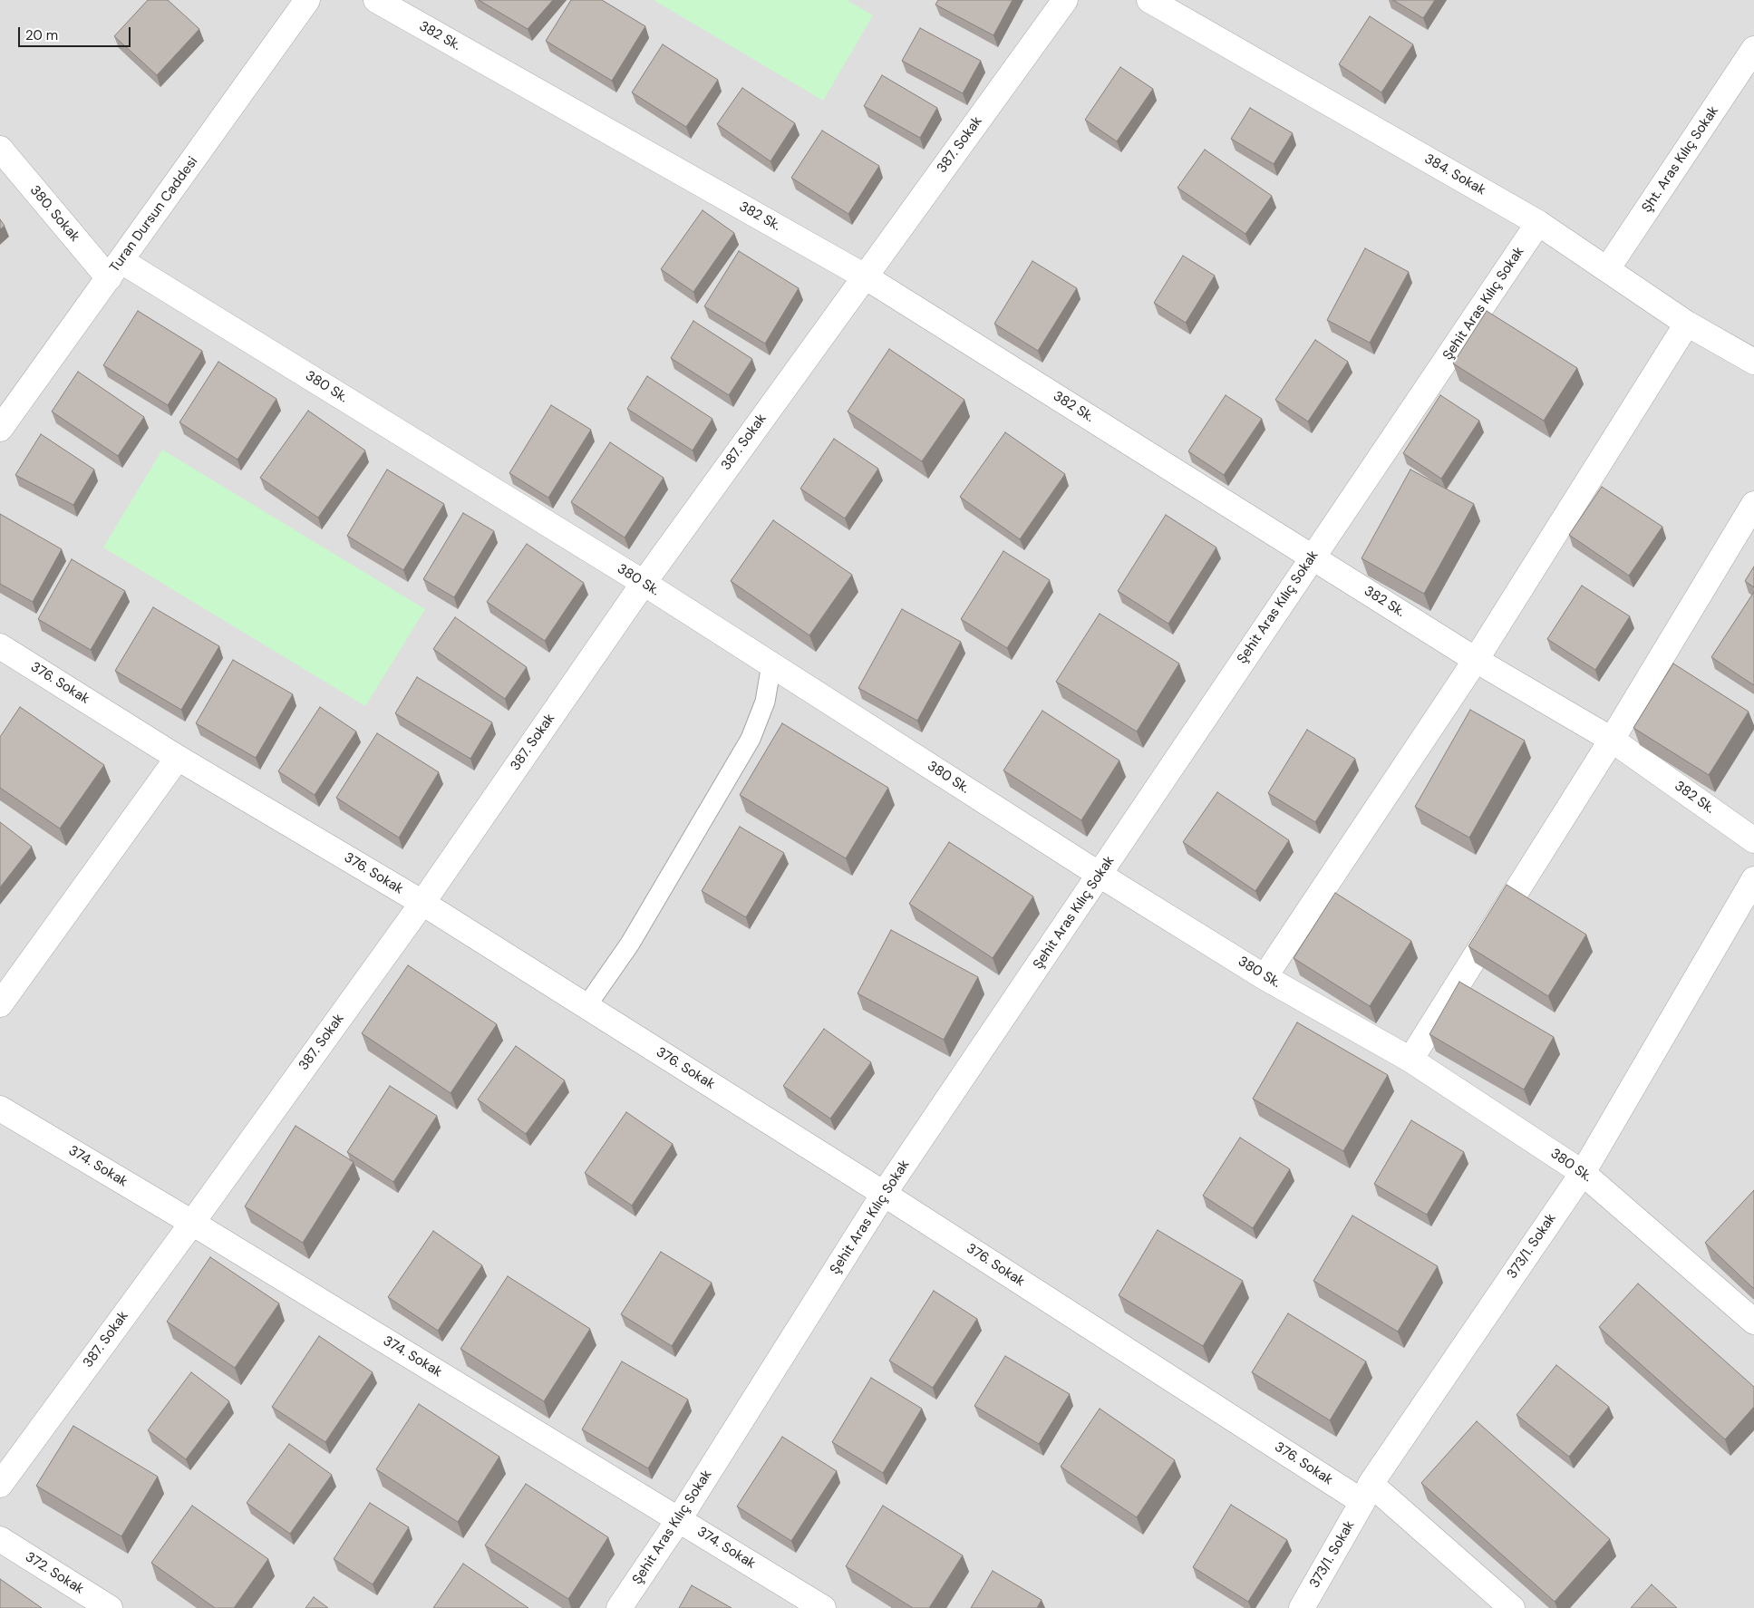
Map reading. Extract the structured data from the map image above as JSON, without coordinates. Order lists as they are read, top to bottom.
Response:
{
  "streets": {
    "street": [
      "382 Sk.",
      "387. Sokak",
      "Şht. Aras Kılıç Sokak",
      "384. Sokak",
      "380. Sokak",
      "Turan Dursun Caddesi",
      "Şehit Aras Kılıç Sokak",
      "380 Sk.",
      "376. Sokak",
      "374. Sokak",
      "373/1. Sokak",
      "372. Sokak"
    ]
  },
  "crossings": [
    ["382 Sk.", "387. Sokak"],
    ["382 Sk.", "Şehit Aras Kılıç Sokak"],
    ["387. Sokak", "380 Sk."],
    ["387. Sokak", "376. Sokak"],
    ["387. Sokak", "374. Sokak"],
    ["Şht. Aras Kılıç Sokak", "384. Sokak"],
    ["384. Sokak", "Şehit Aras Kılıç Sokak"],
    ["380. Sokak", "Turan Dursun Caddesi"],
    ["380. Sokak", "380 Sk."],
    ["Turan Dursun Caddesi", "380 Sk."],
    ["Şehit Aras Kılıç Sokak", "380 Sk."],
    ["Şehit Aras Kılıç Sokak", "376. Sokak"],
    ["Şehit Aras Kılıç Sokak", "374. Sokak"],
    ["380 Sk.", "373/1. Sokak"],
    ["376. Sokak", "373/1. Sokak"]
  ],
  "scale_bar": "20 m"
}
